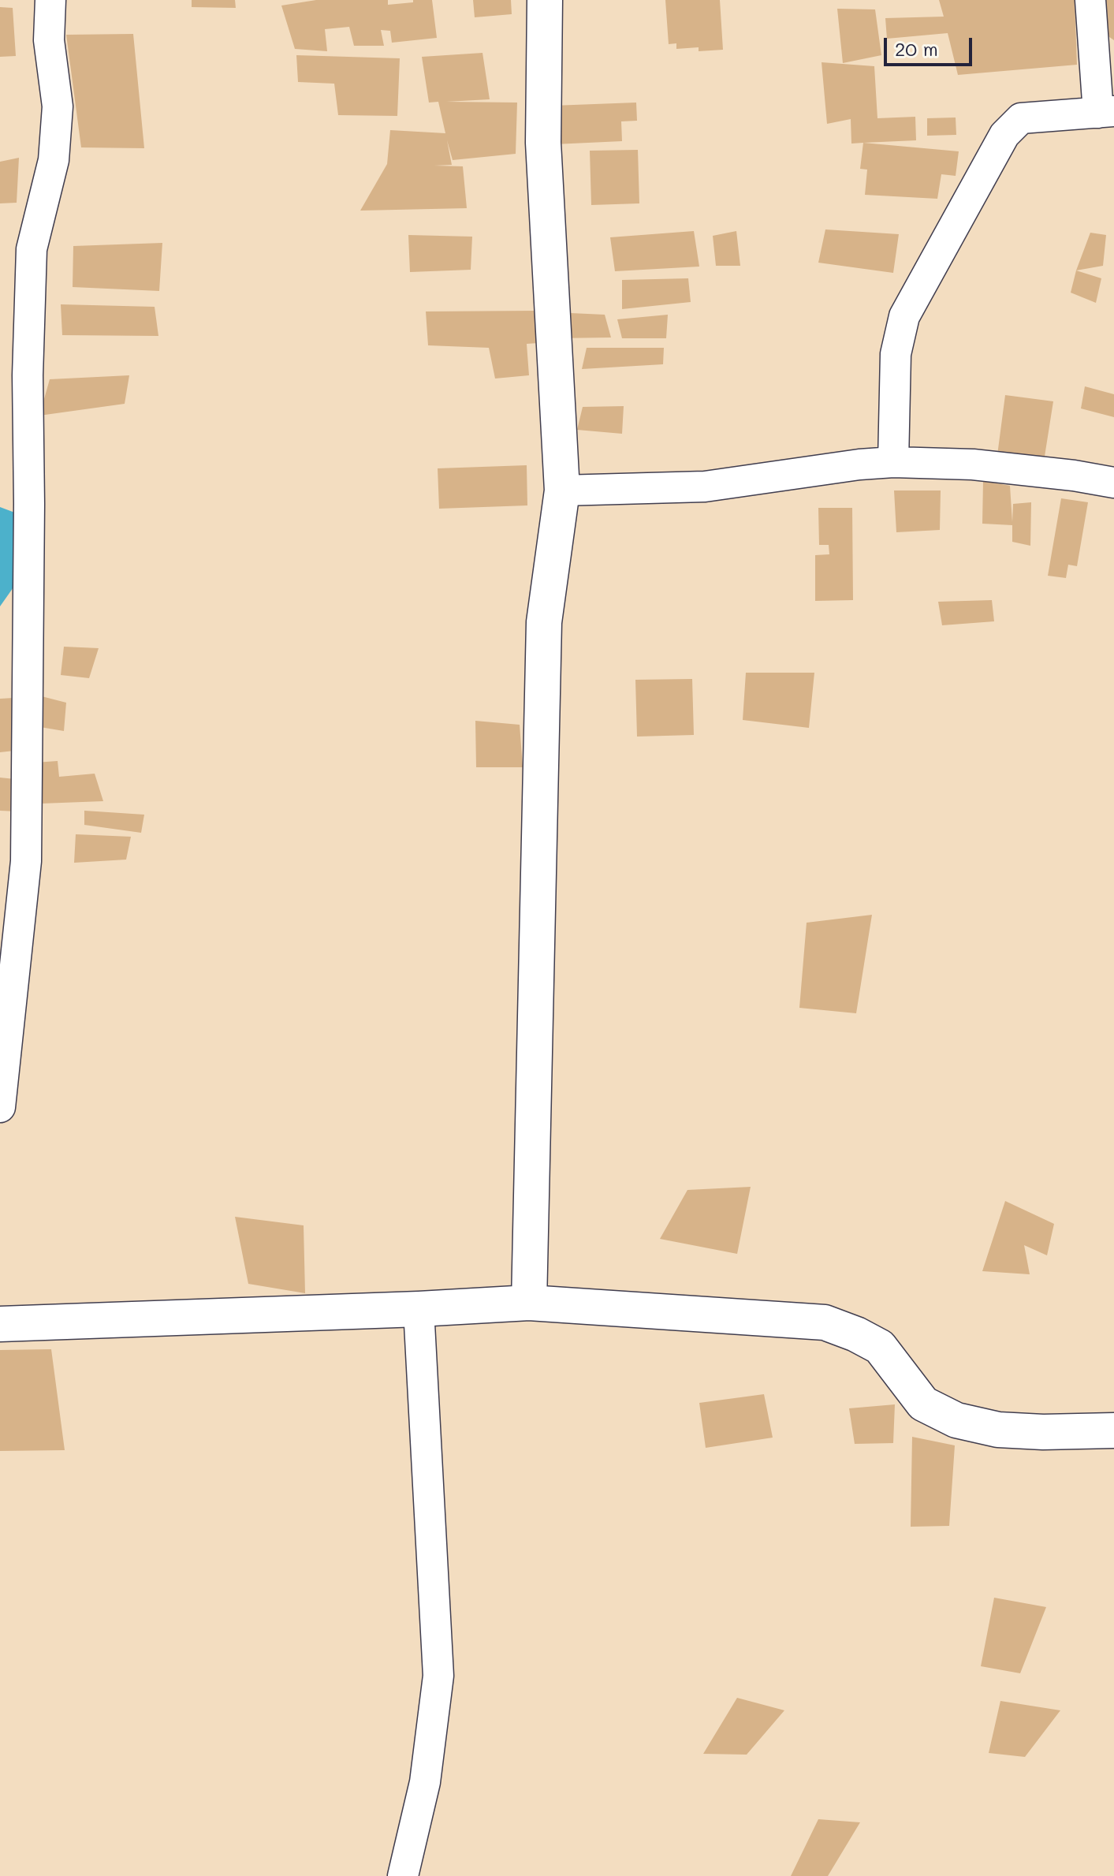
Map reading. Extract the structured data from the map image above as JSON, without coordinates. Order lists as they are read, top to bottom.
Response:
{
  "scale_bar": "20 m"
}
